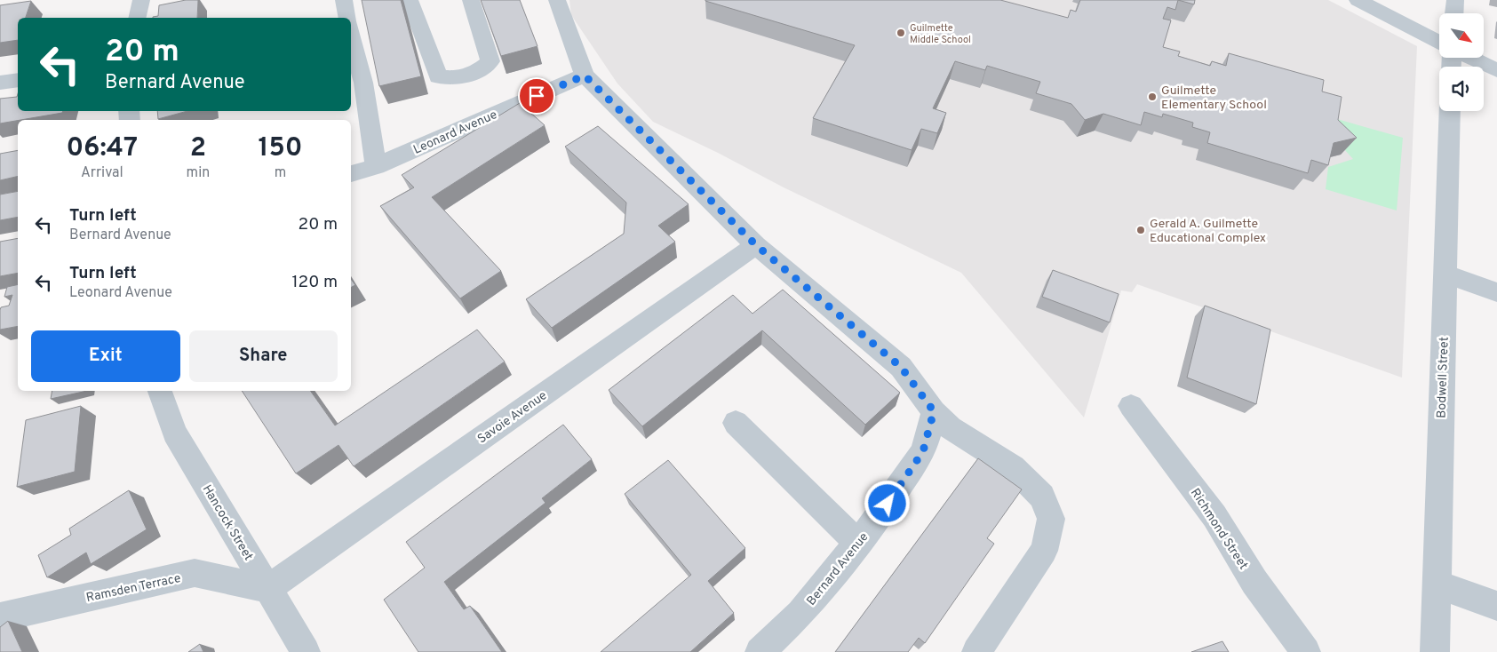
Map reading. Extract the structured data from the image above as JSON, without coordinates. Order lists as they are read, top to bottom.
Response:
{
  "streets": {
    "street": [
      "Leonard Avenue",
      "Bodwell Street",
      "Savoie Avenue",
      "Hancock Street",
      "Richmond Street",
      "Bernard Avenue",
      "Ramsden Terrace"
    ]
  },
  "crossings": [
    ["Savoie Avenue", "Hancock Street"],
    ["Savoie Avenue", "Ramsden Terrace"],
    ["Hancock Street", "Ramsden Terrace"]
  ],
  "places": ["Guilmette Middle School", "Guilmette Elementary School", "Gerald A. Guilmette Educational Complex"],
  "north": "bottom right",
  "page": {
    "turn": ["20 m", "Bernard Avenue"],
    "eta": [
      "06:47",
      "Arrival",
      "2",
      "min",
      "150",
      "m"
    ],
    "list": [
      {
        "name": "Turn left",
        "note": "Bernard Avenue",
        "value": "20 m"
      },
      {
        "name": "Turn left",
        "note": "Leonard Avenue",
        "value": "120 m"
      }
    ],
    "buttons": ["Exit", "Share"]
  }
}
